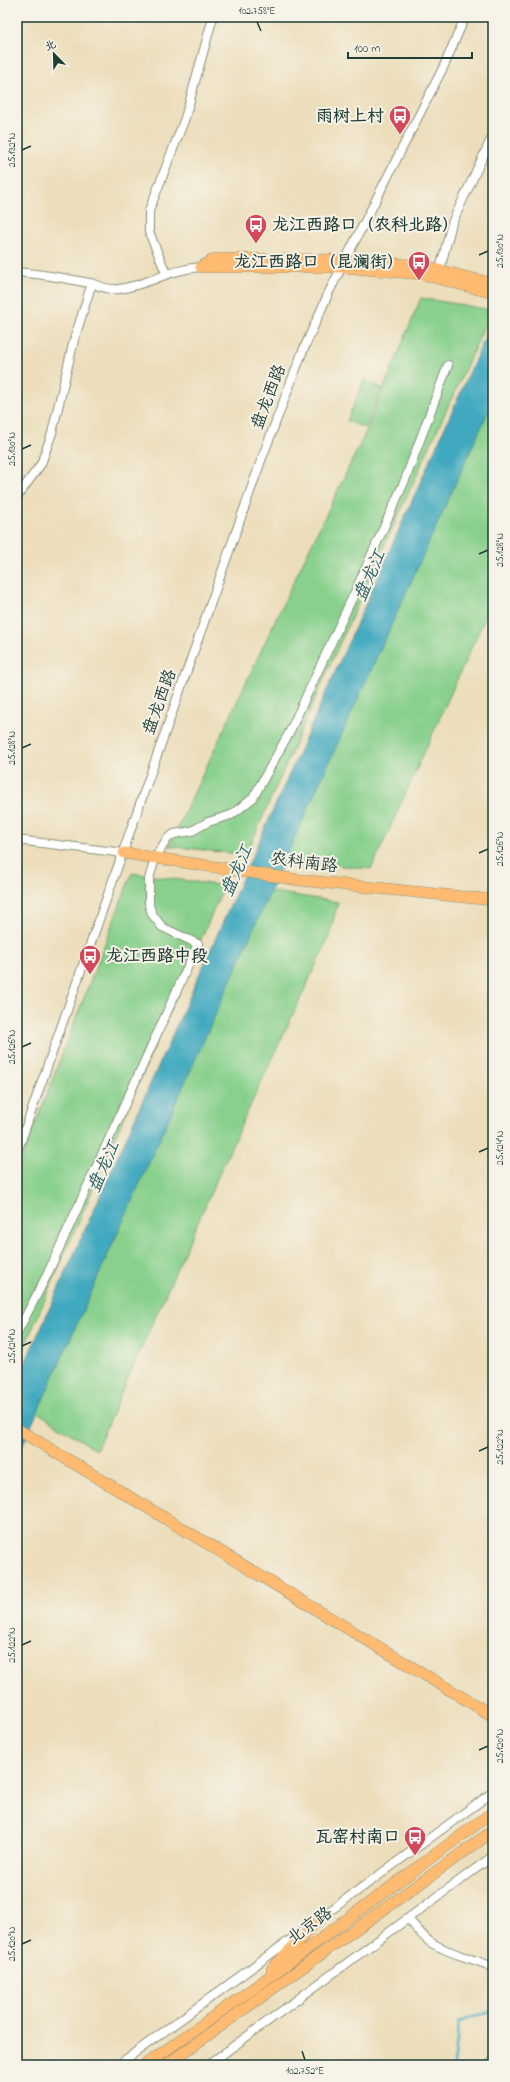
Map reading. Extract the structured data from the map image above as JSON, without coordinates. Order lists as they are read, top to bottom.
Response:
{
  "streets": {
    "main road": ["农科南路", "北京路"],
    "street": ["盘龙西路"]
  },
  "crossings": [
    ["盘龙西路", "农科南路"]
  ],
  "water": ["盘龙江"],
  "places": {
    "bus stop": [
      "雨树上村",
      "龙江西路口（农科北路）",
      "龙江西路口（昆澜街）",
      "龙江西路中段",
      "瓦窑村南口"
    ]
  },
  "scale_bar": "100 m",
  "north": "top left",
  "coordinates": [
    "102.758°E",
    "25.132°N",
    "25.130°N",
    "25.128°N",
    "25.126°N",
    "25.124°N",
    "25.122°N",
    "25.120°N",
    "102.752°E"
  ]
}
